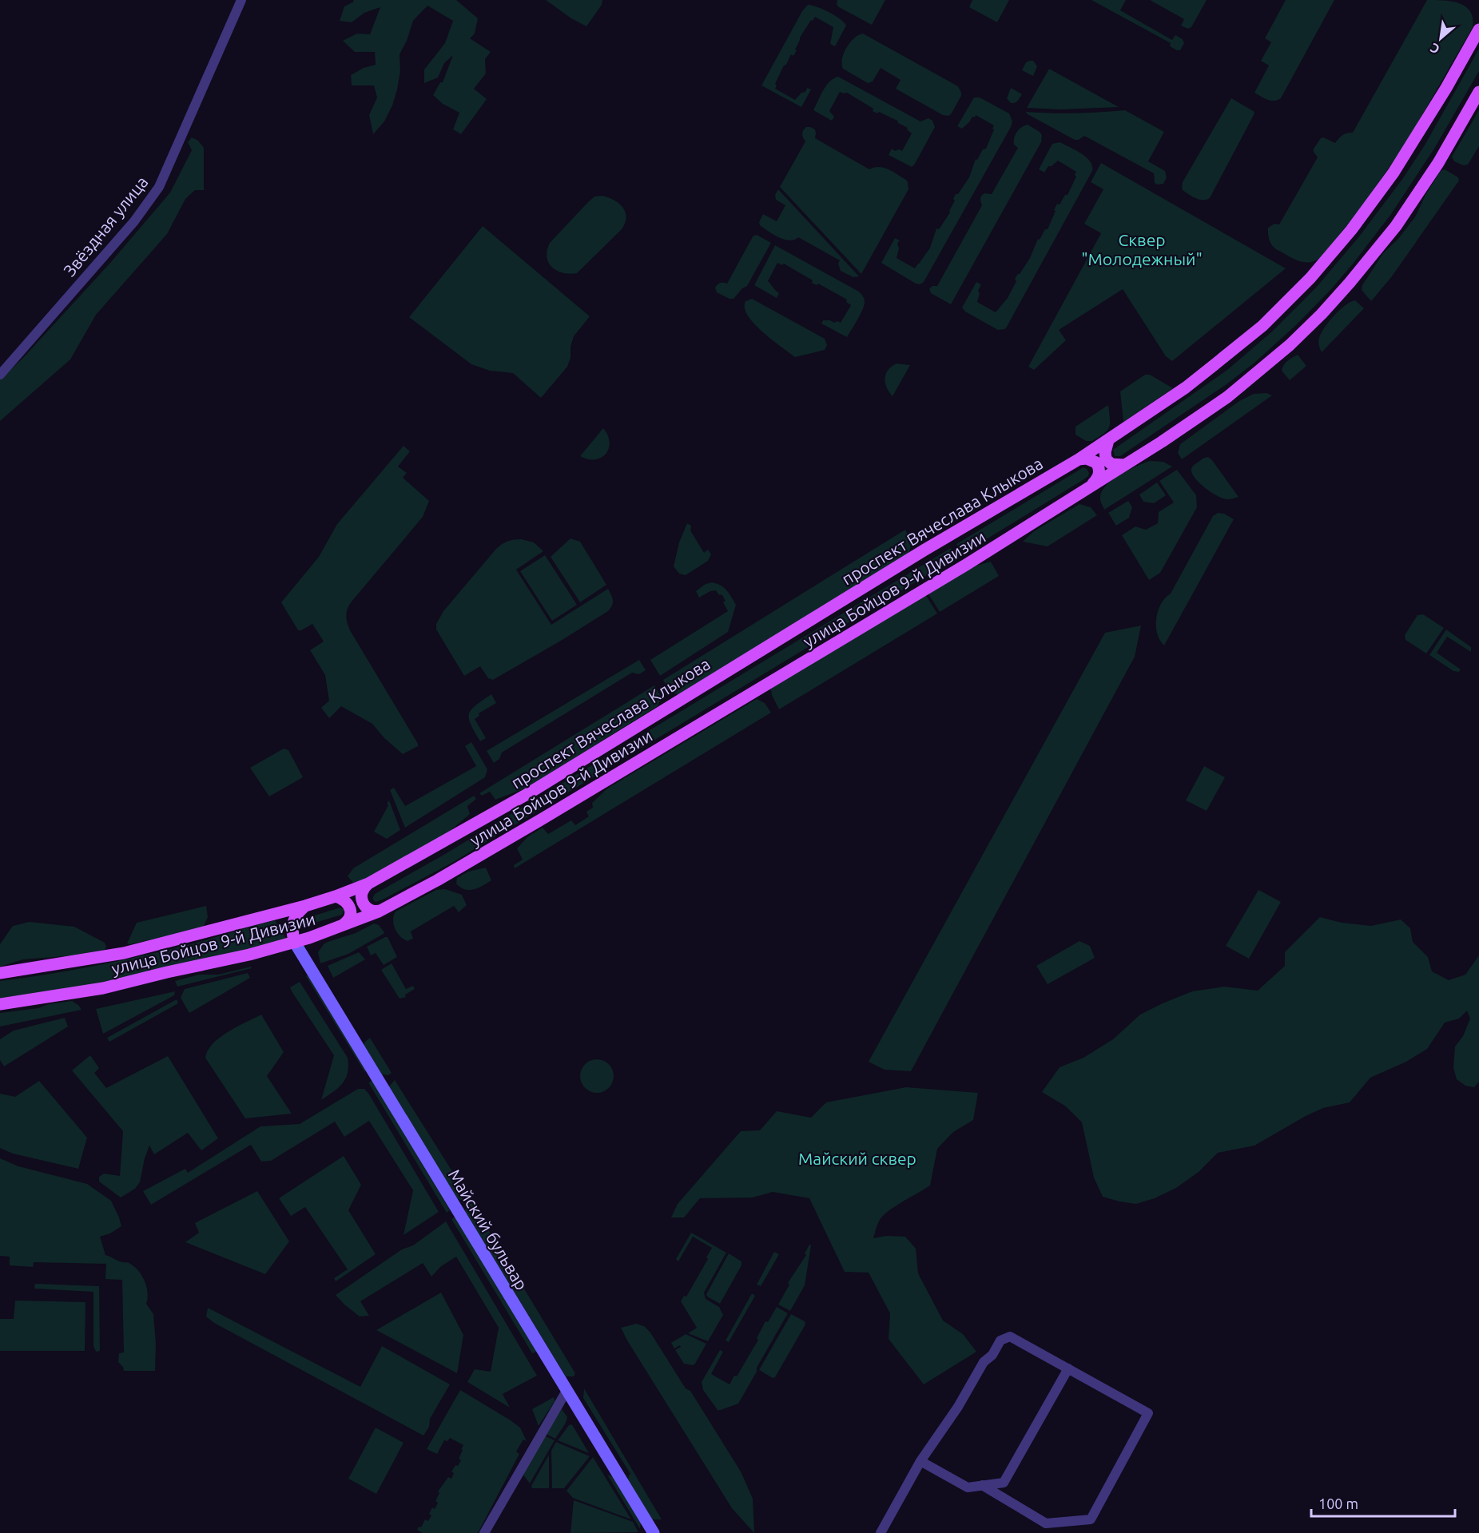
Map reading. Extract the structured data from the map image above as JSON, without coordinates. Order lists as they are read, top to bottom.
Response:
{
  "streets": {
    "main road": ["проспект Вячеслава Клыкова", "улица Бойцов 9-й Дивизии", "Майский бульвар"],
    "street": ["Звёздная улица"]
  },
  "crossings": [
    ["проспект Вячеслава Клыкова", "улица Бойцов 9-й Дивизии"],
    ["улица Бойцов 9-й Дивизии", "Майский бульвар"]
  ],
  "parks": ["Сквер \"Молодежный\"", "Майский сквер"],
  "scale_bar": "100 m",
  "north": "bottom left"
}
